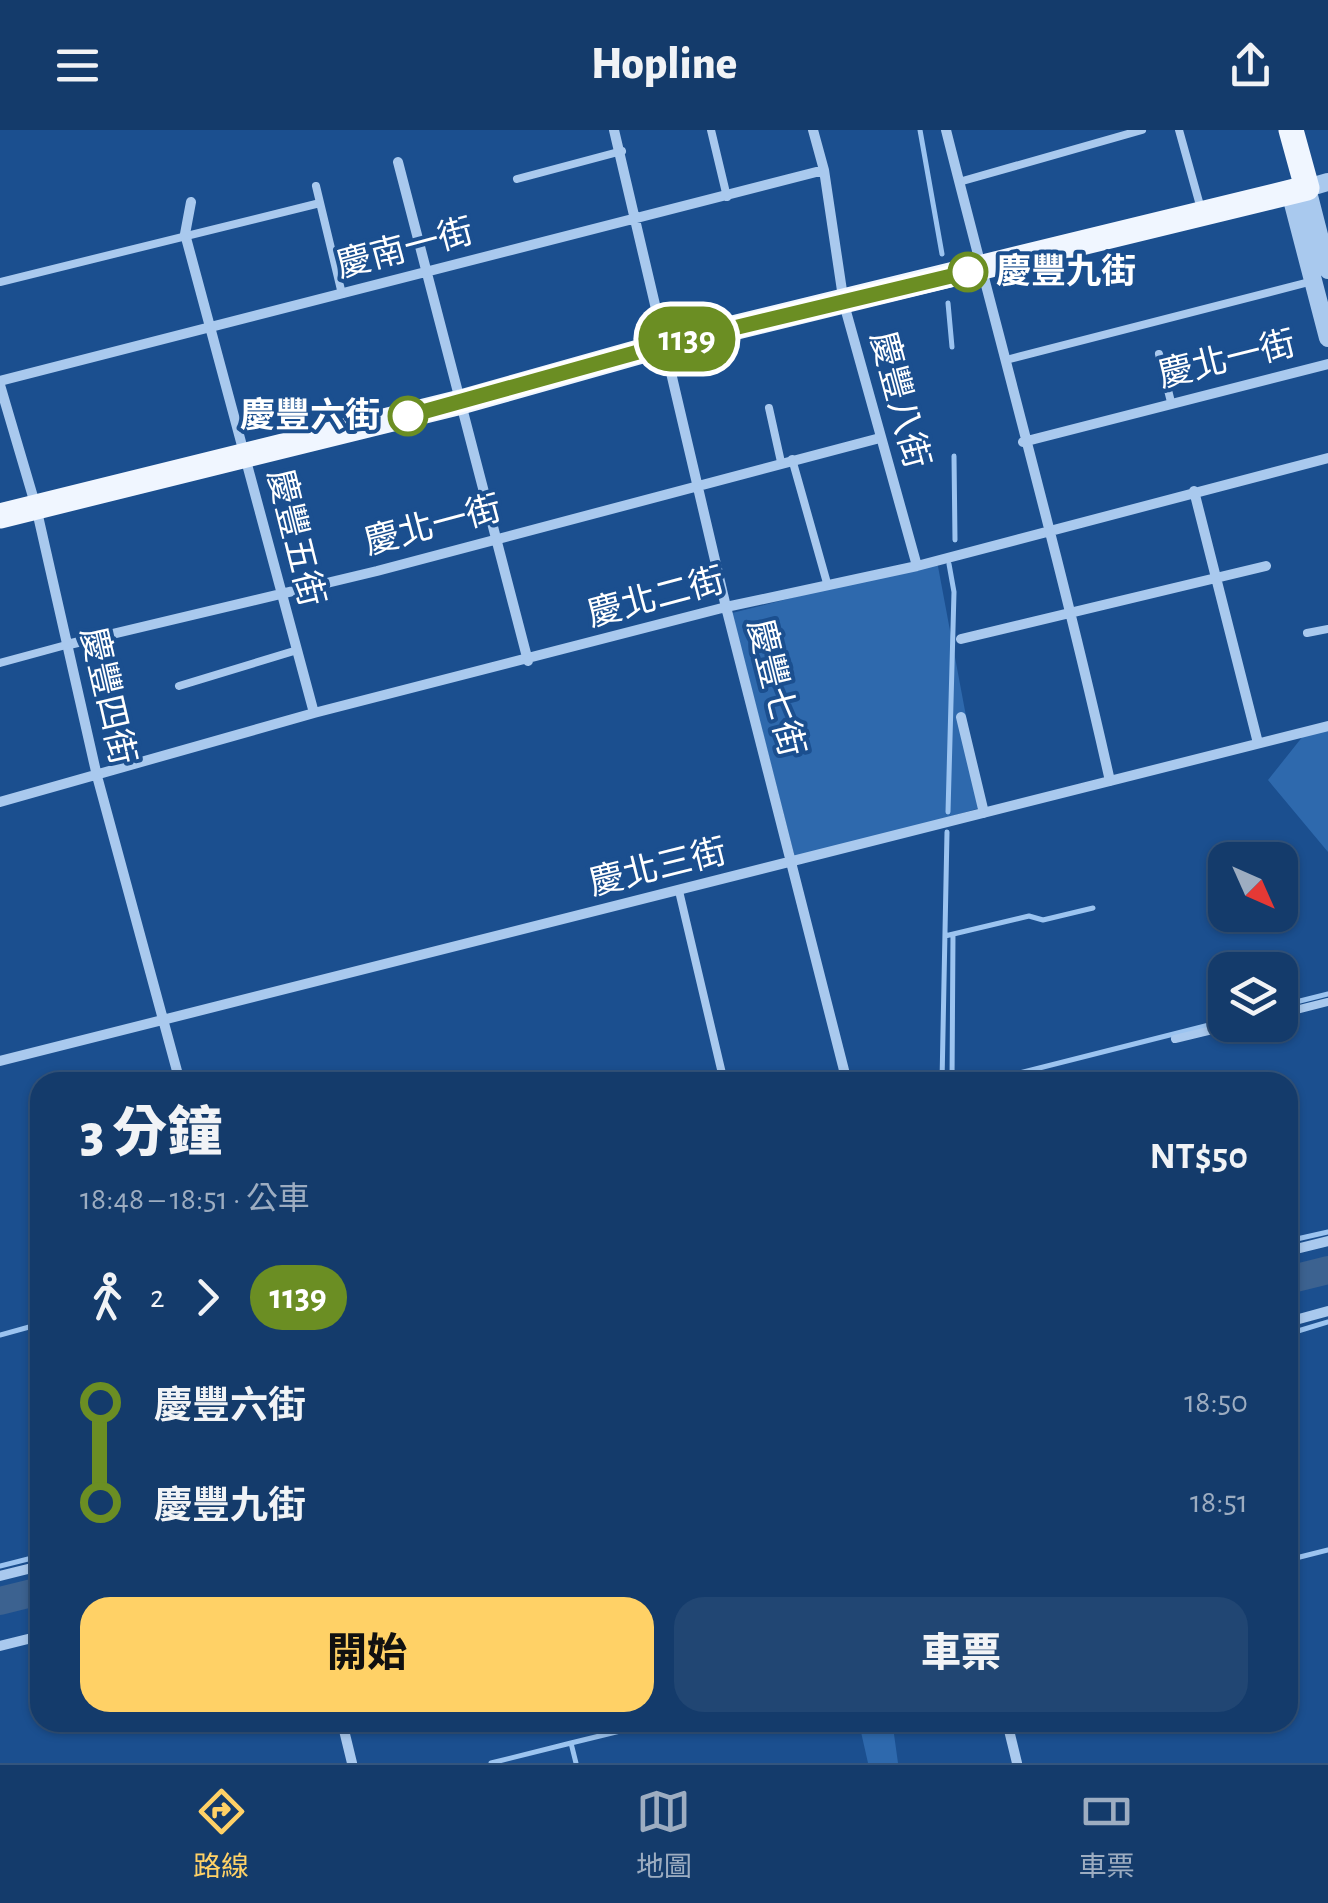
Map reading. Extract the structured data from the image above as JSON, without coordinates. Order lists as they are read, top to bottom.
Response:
{
  "streets": {
    "street": [
      "慶南一街",
      "慶北一街",
      "慶豐八街",
      "慶豐五街",
      "慶北二街",
      "慶豐七街",
      "慶豐四街",
      "慶北三街"
    ]
  },
  "crossings": [
    ["慶南一街", "慶豐八街"],
    ["慶南一街", "慶豐五街"],
    ["慶南一街", "慶豐七街"],
    ["慶南一街", "慶豐四街"],
    ["慶北一街", "慶豐八街"],
    ["慶北一街", "慶豐五街"],
    ["慶北一街", "慶豐七街"],
    ["慶北一街", "慶豐四街"],
    ["慶豐八街", "慶北二街"],
    ["慶豐五街", "慶北二街"],
    ["慶北二街", "慶豐七街"],
    ["慶北二街", "慶豐四街"],
    ["慶豐七街", "慶北三街"],
    ["慶豐四街", "慶北三街"]
  ],
  "places": ["慶豐九街", "慶豐六街"],
  "lines": ["bus line 1139"],
  "north": "bottom right",
  "page": {
    "header": "Hopline",
    "on_map": "1139",
    "heading": ["3 分鐘", "18:48 – 18:51 · 公車", "NT$50"],
    "legs": ["2", "1139"],
    "list": [
      {
        "name": "慶豐六街",
        "value": "18:50"
      },
      {
        "name": "慶豐九街",
        "value": "18:51"
      }
    ],
    "buttons": ["開始", "車票"],
    "tabs": ["路線", "地圖", "車票"]
  }
}
